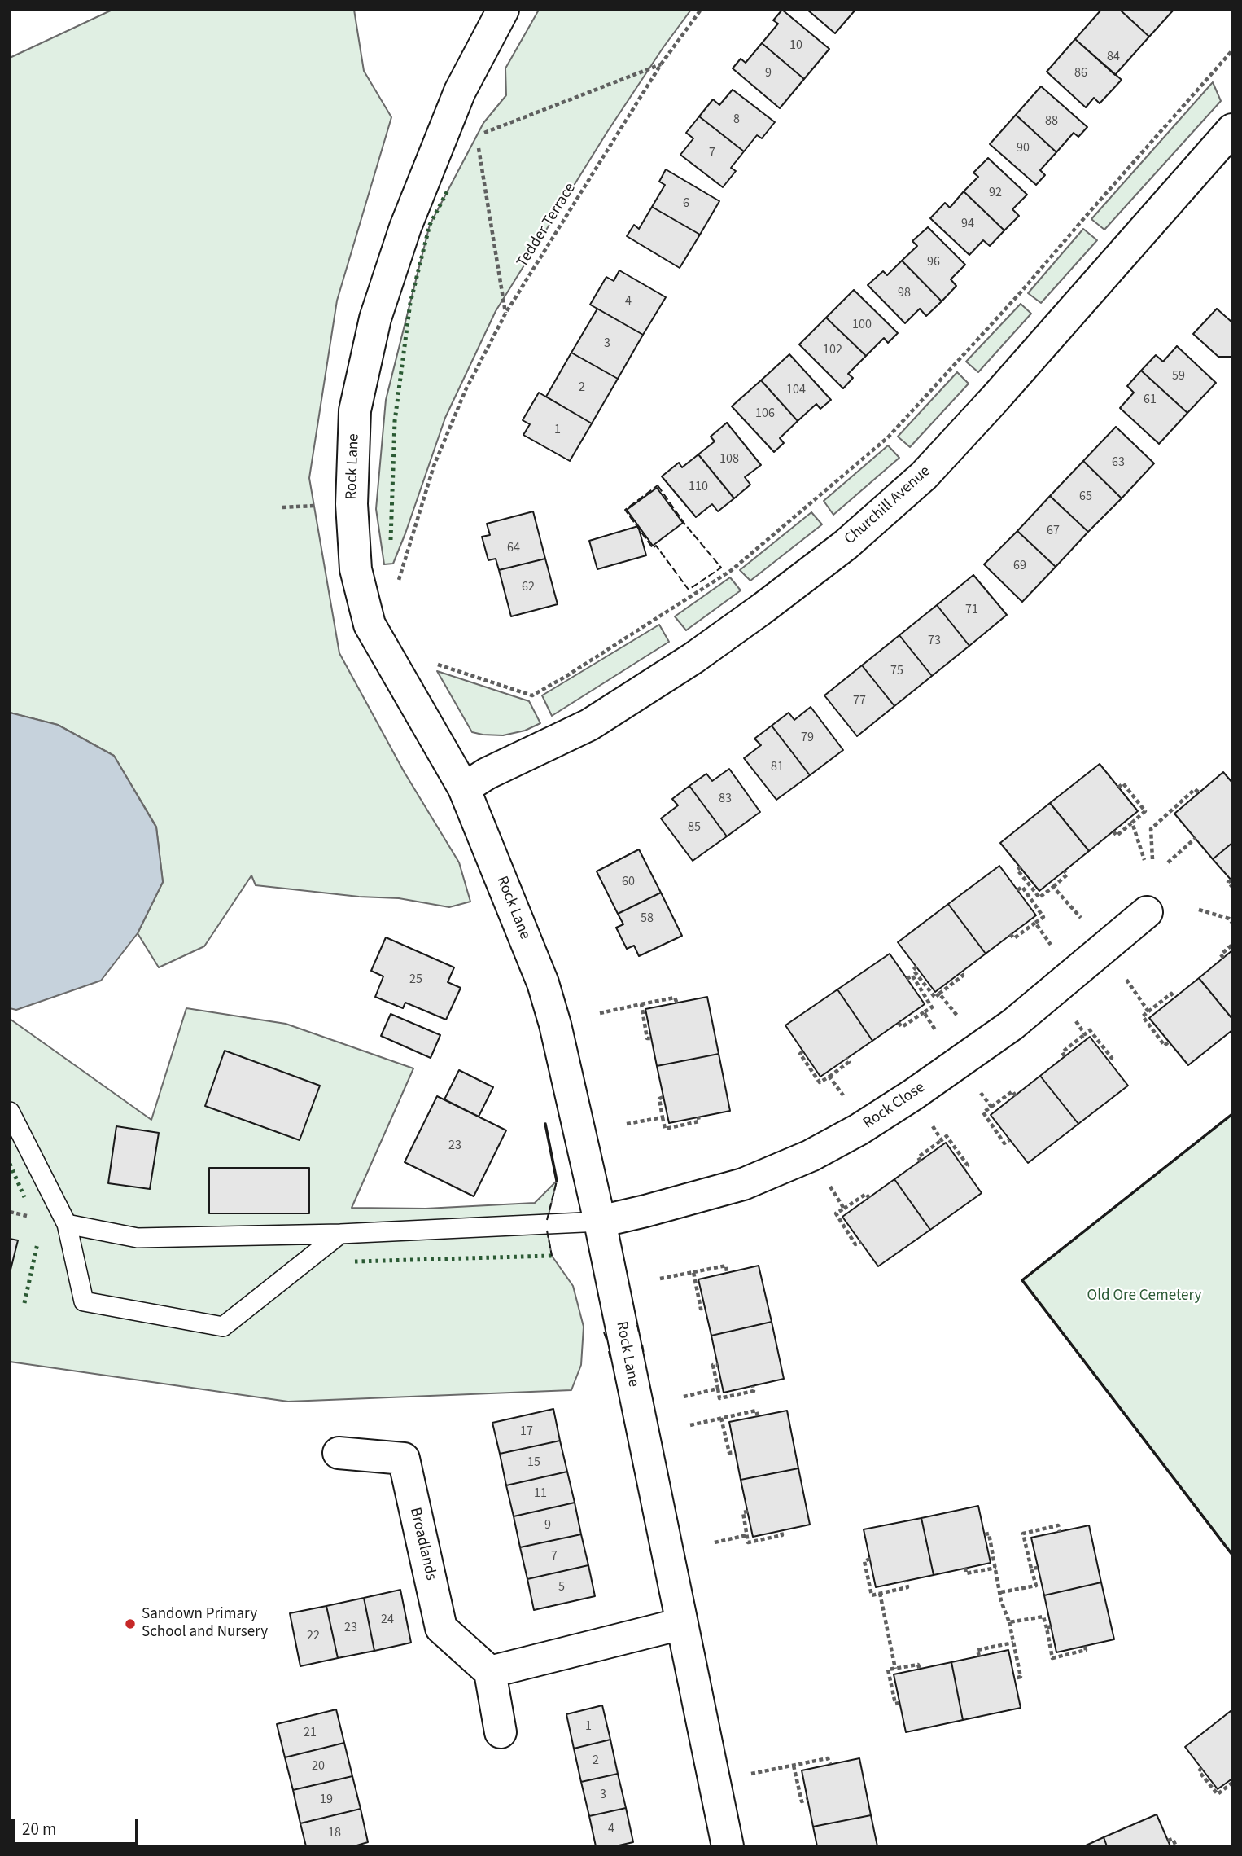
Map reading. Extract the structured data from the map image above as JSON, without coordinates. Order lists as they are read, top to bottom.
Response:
{
  "streets": {
    "street": [
      "Rock Lane",
      "Churchill Avenue",
      "Rock Close",
      "Broadlands"
    ],
    "path": ["Tedder Terrace"]
  },
  "crossings": [
    ["Rock Lane", "Churchill Avenue"],
    ["Rock Lane", "Rock Close"]
  ],
  "parks": ["Old Ore Cemetery"],
  "places": ["Sandown Primary School and Nursery"],
  "house_numbers": [
    "10",
    "84",
    "9",
    "86",
    "8",
    "88",
    "90",
    "7",
    "92",
    "6",
    "94",
    "96",
    "98",
    "4",
    "100",
    "3",
    "102",
    "59",
    "2",
    "104",
    "61",
    "106",
    "1",
    "108",
    "63",
    "110",
    "65",
    "67",
    "64",
    "69",
    "62",
    "71",
    "73",
    "75",
    "77",
    "79",
    "81",
    "83",
    "85",
    "60",
    "58",
    "25",
    "23",
    "17",
    "15",
    "11",
    "9",
    "7",
    "5",
    "24",
    "23",
    "22",
    "1",
    "21",
    "2",
    "20",
    "3",
    "19",
    "4",
    "18"
  ],
  "scale_bar": "20 m"
}
